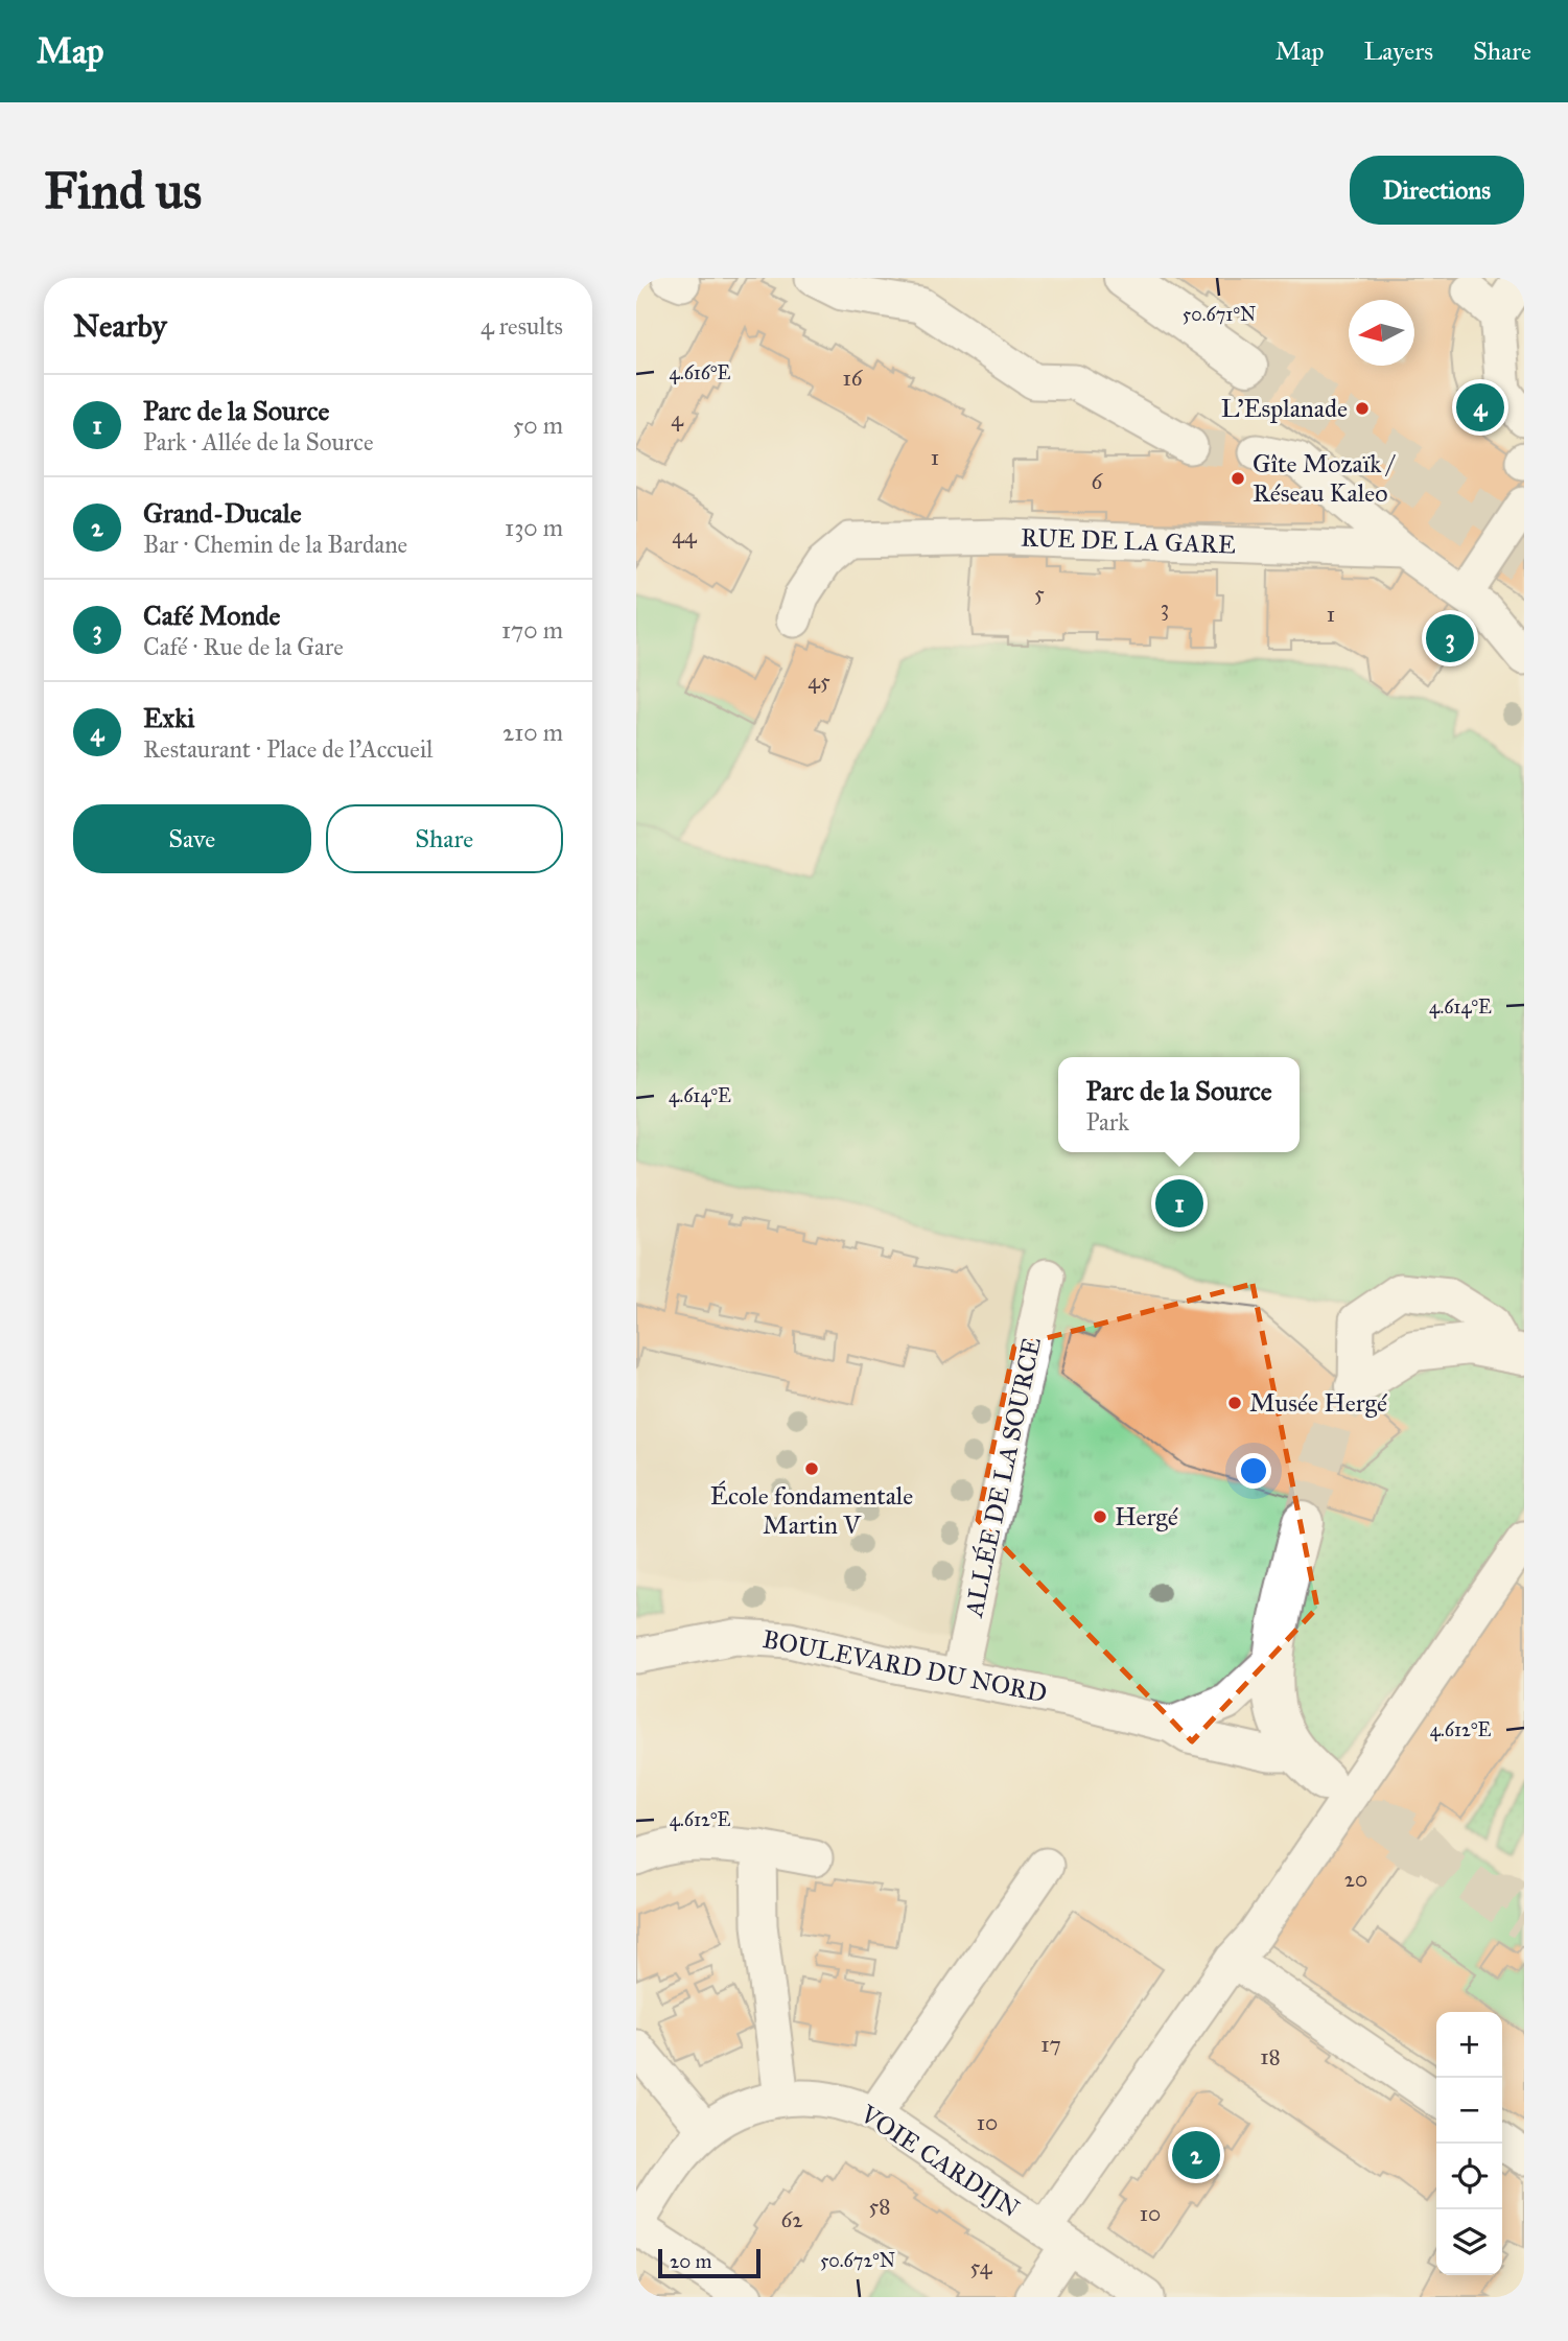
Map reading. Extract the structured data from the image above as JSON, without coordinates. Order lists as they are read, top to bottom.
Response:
{
  "streets": {
    "street": [
      "RUE DE LA GARE",
      "ALLÉE DE LA SOURCE",
      "BOULEVARD DU NORD",
      "VOIE CARDIJN"
    ]
  },
  "crossings": [
    ["ALLÉE DE LA SOURCE", "BOULEVARD DU NORD"]
  ],
  "places": [
    "L'Esplanade",
    "Gîte Mozaïk / Réseau Kaleo",
    "Musée Hergé",
    "École fondamentale Martin V",
    "Hergé"
  ],
  "house_numbers": [
    "16",
    "4",
    "1",
    "6",
    "44",
    "5",
    "3",
    "1",
    "45",
    "20",
    "17",
    "18",
    "10",
    "58",
    "10",
    "62",
    "54"
  ],
  "scale_bar": "20 m",
  "north": "left",
  "page": {
    "header": "Map",
    "nav": ["Map", "Layers", "Share"],
    "buttons": [
      "Directions",
      ["Save", "Share"]
    ],
    "title": "Find us",
    "heading": ["Nearby", "4 results"],
    "list": [
      {
        "mark": "1",
        "name": "Parc de la Source",
        "note": "Park · Allée de la Source",
        "value": "50 m"
      },
      {
        "mark": "2",
        "name": "Grand-Ducale",
        "note": "Bar · Chemin de la Bardane",
        "value": "130 m"
      },
      {
        "mark": "3",
        "name": "Café Monde",
        "note": "Café · Rue de la Gare",
        "value": "170 m"
      },
      {
        "mark": "4",
        "name": "Exki",
        "note": "Restaurant · Place de l'Accueil",
        "value": "210 m"
      }
    ],
    "pins": [
      "4",
      "3",
      "1",
      "2"
    ],
    "popup": ["Parc de la Source", "Park"],
    "map_buttons": ["+", "−"],
    "scale": "20 m"
  },
  "coordinates": [
    "50.671°N",
    "4.616°E",
    "4.614°E",
    "4.612°E",
    "50.672°N"
  ]
}
